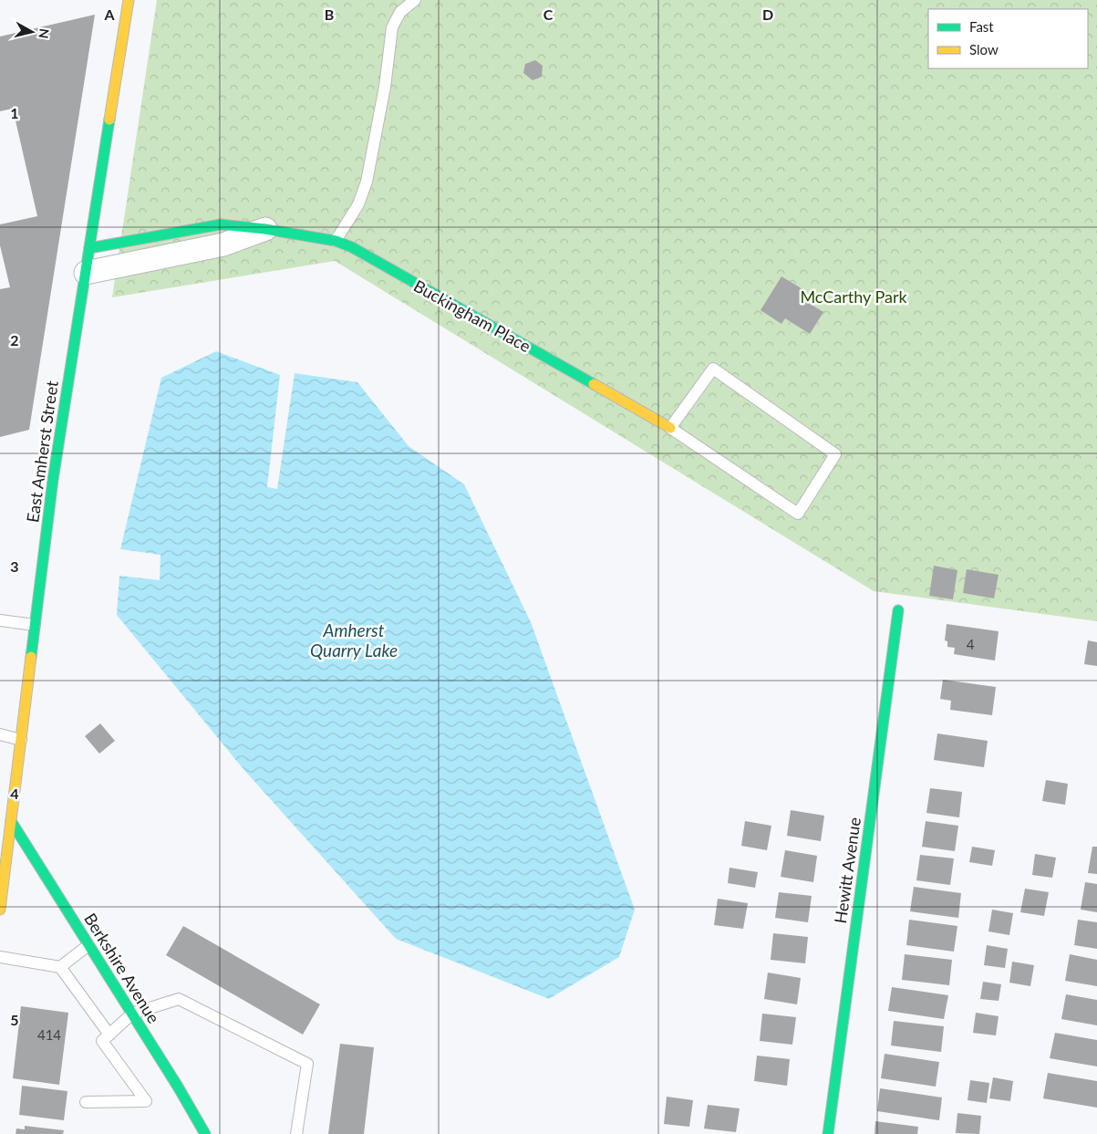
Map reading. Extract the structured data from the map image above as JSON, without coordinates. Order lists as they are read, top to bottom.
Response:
{
  "streets": {
    "street": [
      "Buckingham Place",
      "East Amherst Street",
      "Hewitt Avenue",
      "Berkshire Avenue"
    ]
  },
  "crossings": [
    ["Buckingham Place", "East Amherst Street"],
    ["East Amherst Street", "Berkshire Avenue"]
  ],
  "water": ["Amherst Quarry Lake"],
  "parks": ["McCarthy Park"],
  "house_numbers": ["4", "414"],
  "legend": ["Fast", "Slow"],
  "north": "right",
  "grid": {
    "columns": [
      "A",
      "B",
      "C",
      "D"
    ],
    "rows": [
      "1",
      "2",
      "3",
      "4",
      "5"
    ]
  }
}
